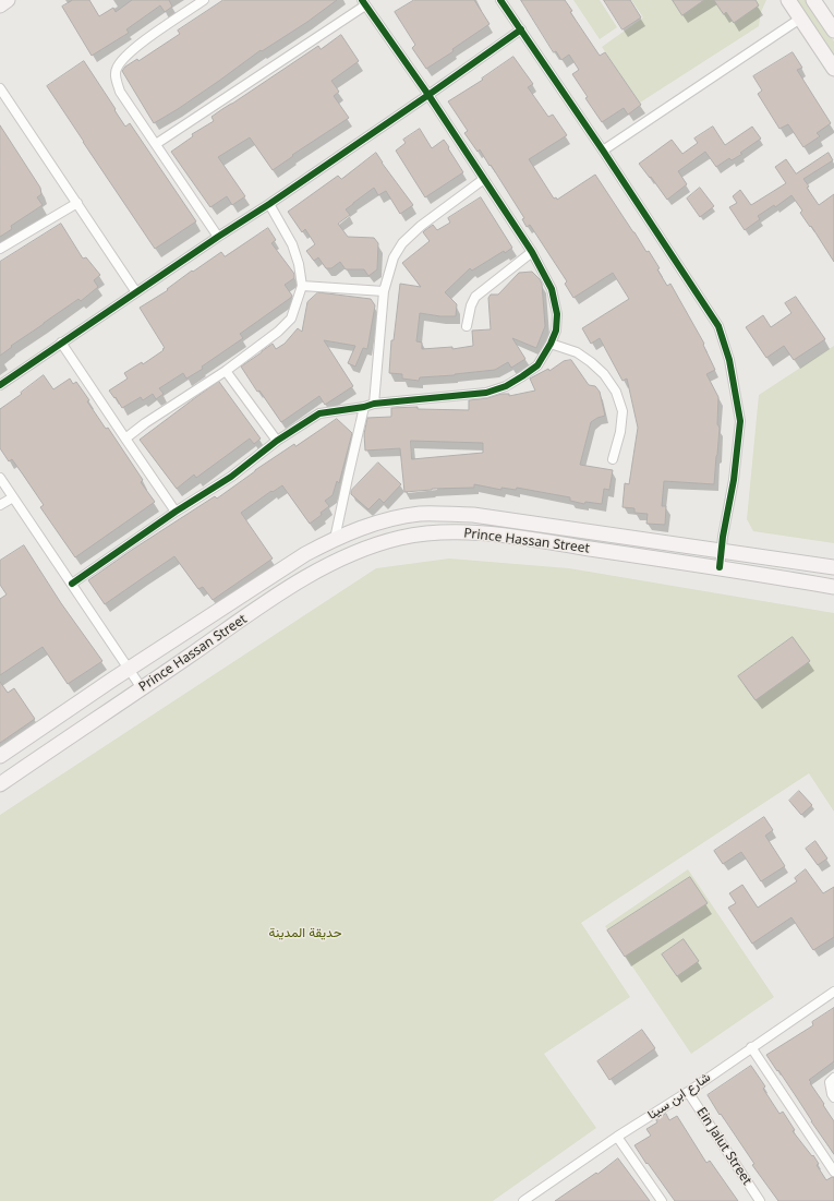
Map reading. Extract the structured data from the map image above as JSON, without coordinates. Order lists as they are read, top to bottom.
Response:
{
  "streets": {
    "main road": ["Prince Hassan Street"],
    "street": ["شارع ابن سينا", "Ein Jalut Street"]
  },
  "crossings": [
    ["شارع ابن سينا", "Ein Jalut Street"]
  ],
  "parks": ["حديقة المدينة"]
}
